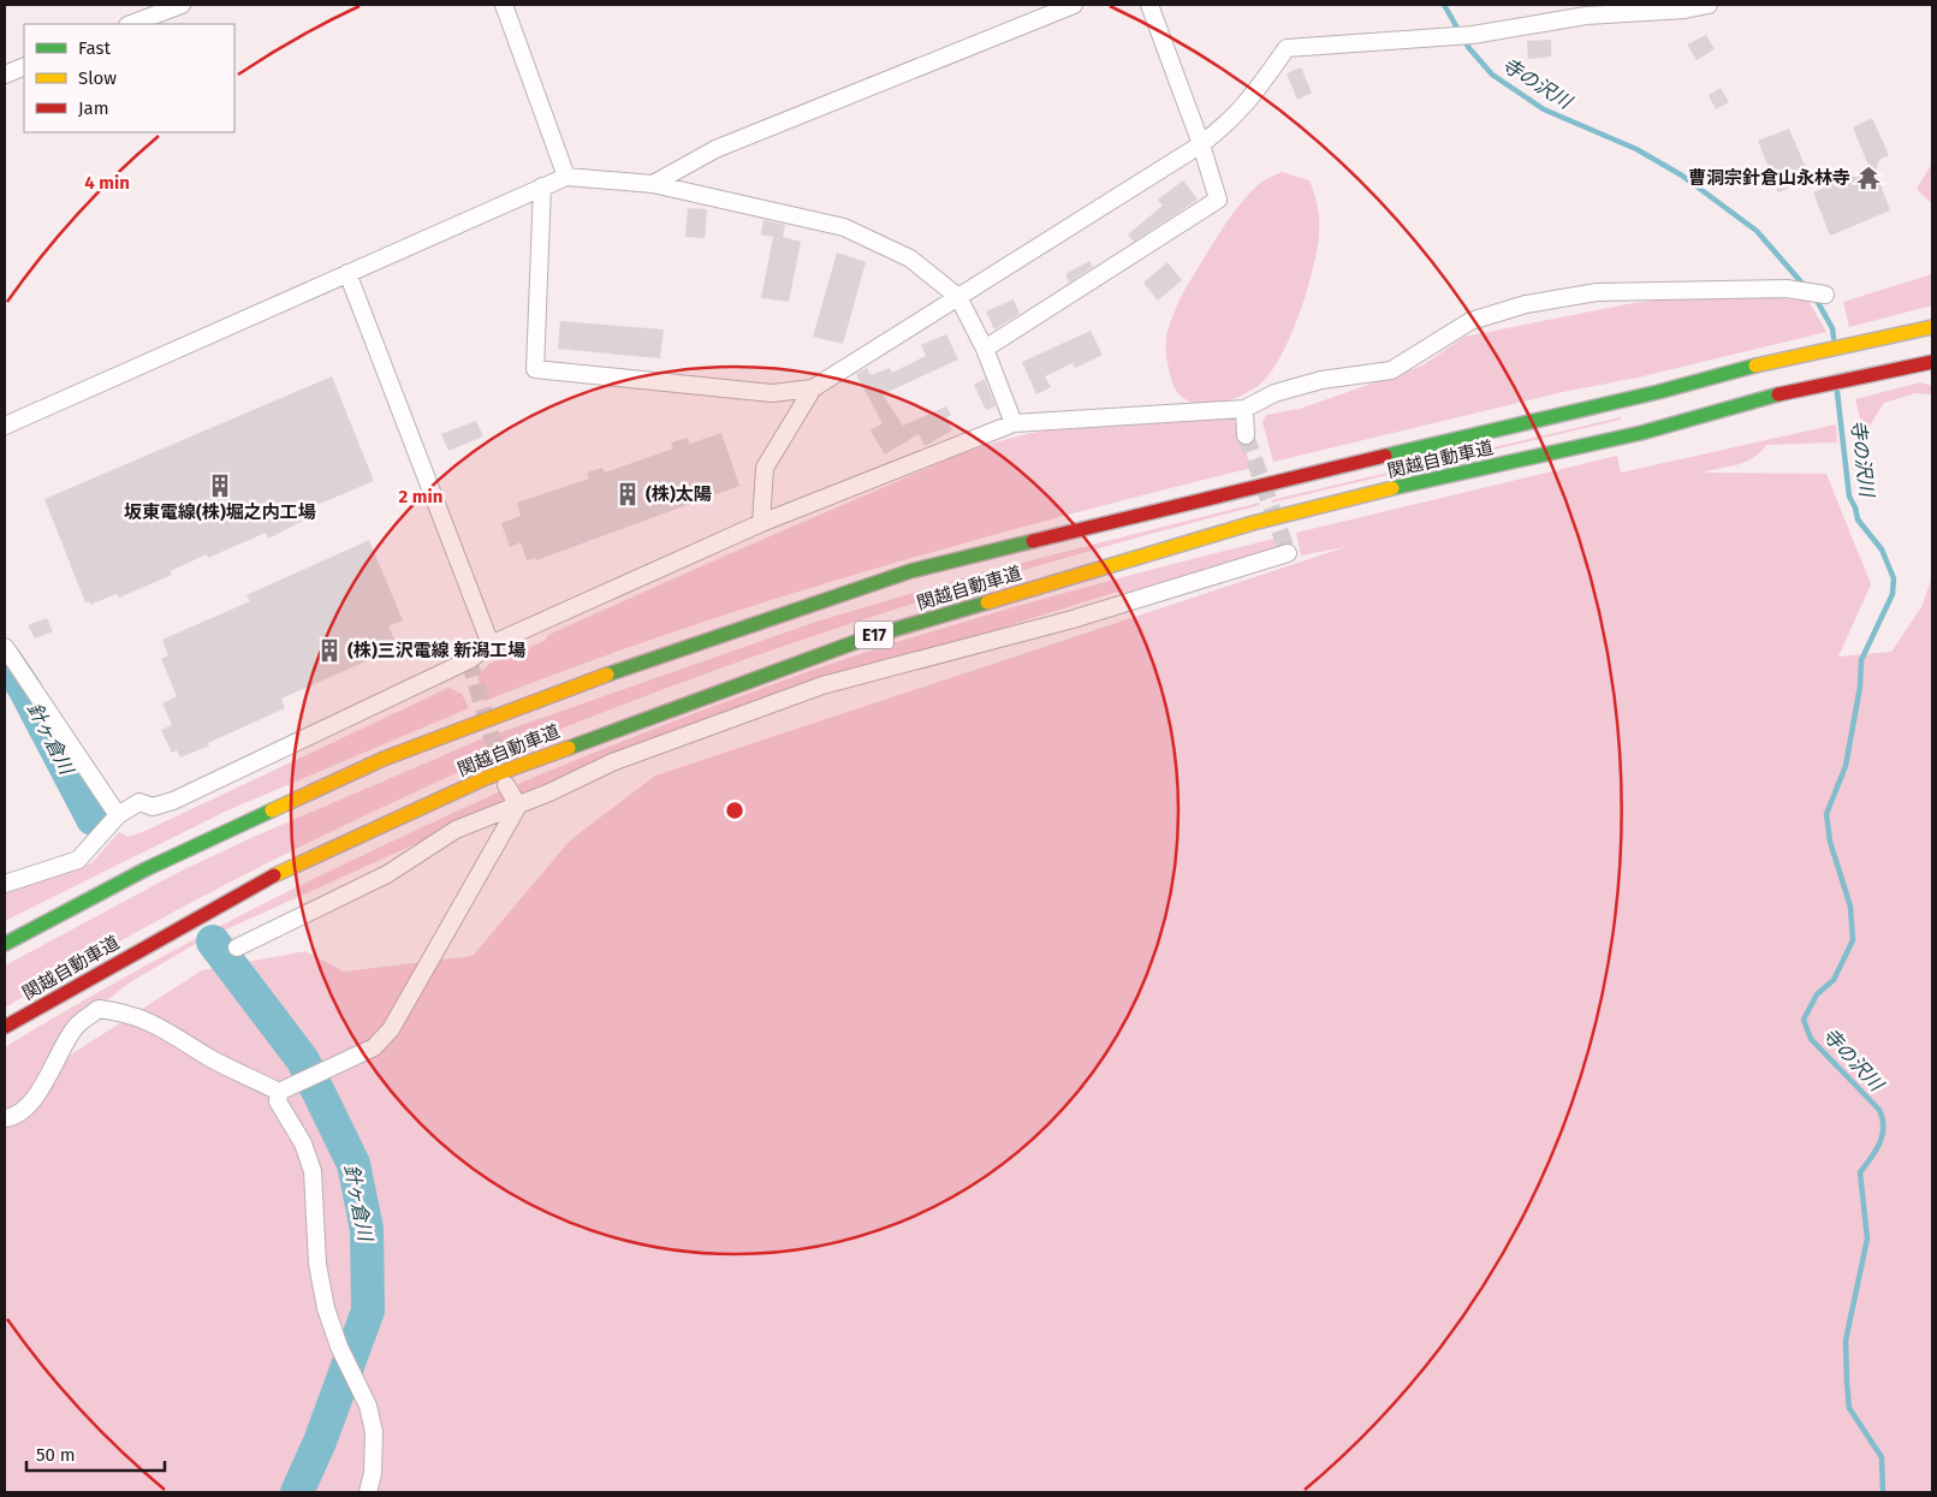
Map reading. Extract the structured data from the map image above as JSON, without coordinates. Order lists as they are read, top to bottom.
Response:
{
  "streets": {
    "highway": ["関越自動車道", "E17"]
  },
  "water": ["寺の沢川", "針ヶ倉川"],
  "places": {
    "temple": ["曹洞宗針倉山永林寺"],
    "building": ["坂東電線(株)堀之内工場", "(株)太陽", "(株)三沢電線 新潟工場"]
  },
  "legend": ["Fast", "Slow", "Jam"],
  "scale_bar": "50 m",
  "rings": ["4 min", "2 min"]
}
